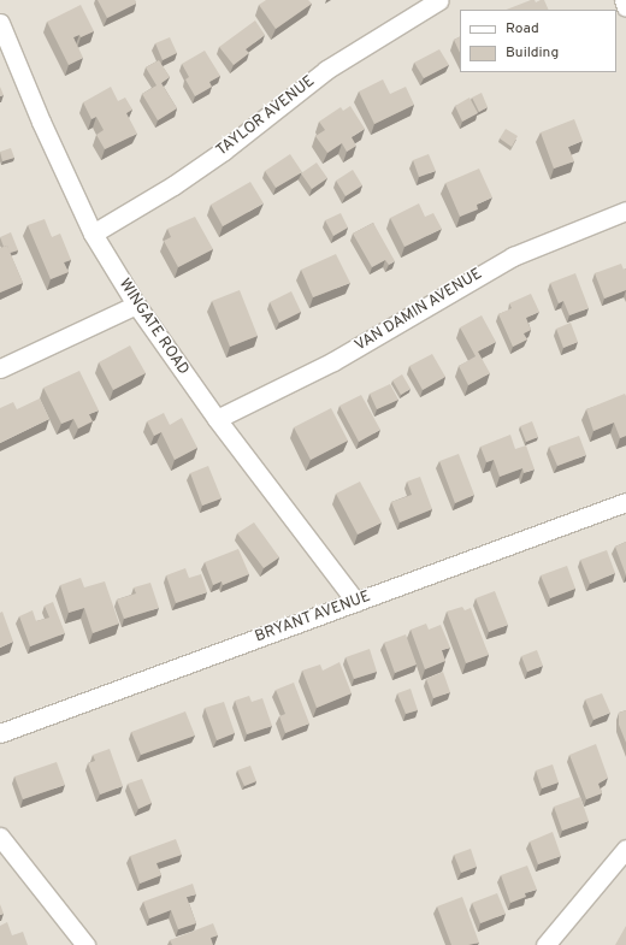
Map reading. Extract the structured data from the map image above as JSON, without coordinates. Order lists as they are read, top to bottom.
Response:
{
  "streets": {
    "street": [
      "TAYLOR AVENUE",
      "VAN DAMIN AVENUE",
      "WINGATE ROAD",
      "BRYANT AVENUE"
    ]
  },
  "crossings": [
    ["TAYLOR AVENUE", "WINGATE ROAD"],
    ["VAN DAMIN AVENUE", "WINGATE ROAD"],
    ["WINGATE ROAD", "BRYANT AVENUE"]
  ],
  "legend": ["Road", "Building"]
}
